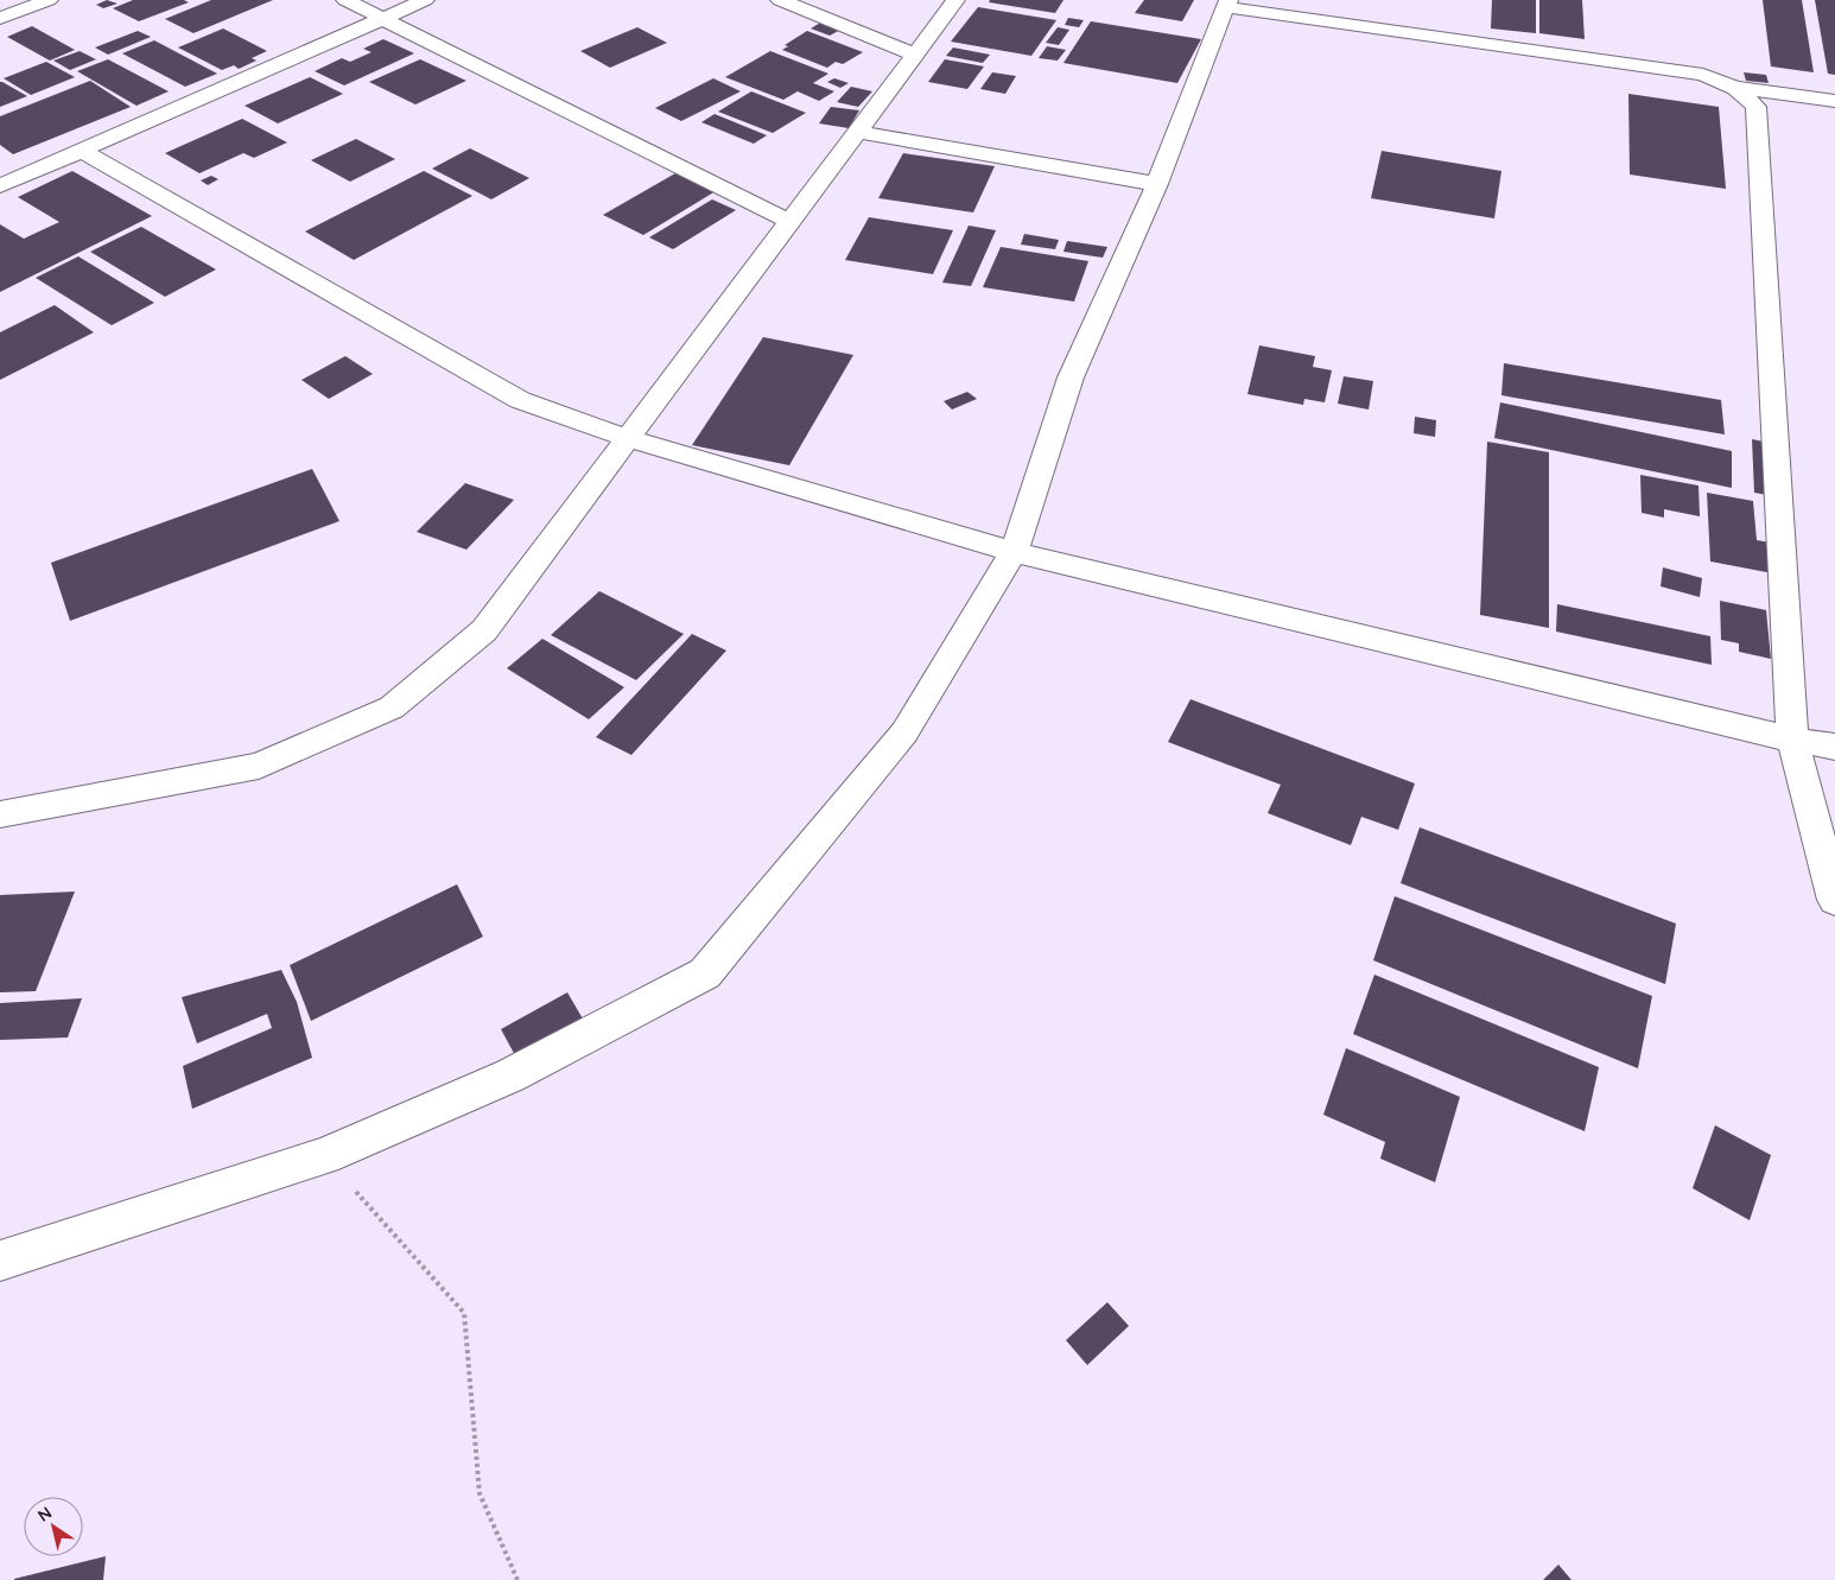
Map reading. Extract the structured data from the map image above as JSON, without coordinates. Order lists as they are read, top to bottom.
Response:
{
  "north": "top left"
}
